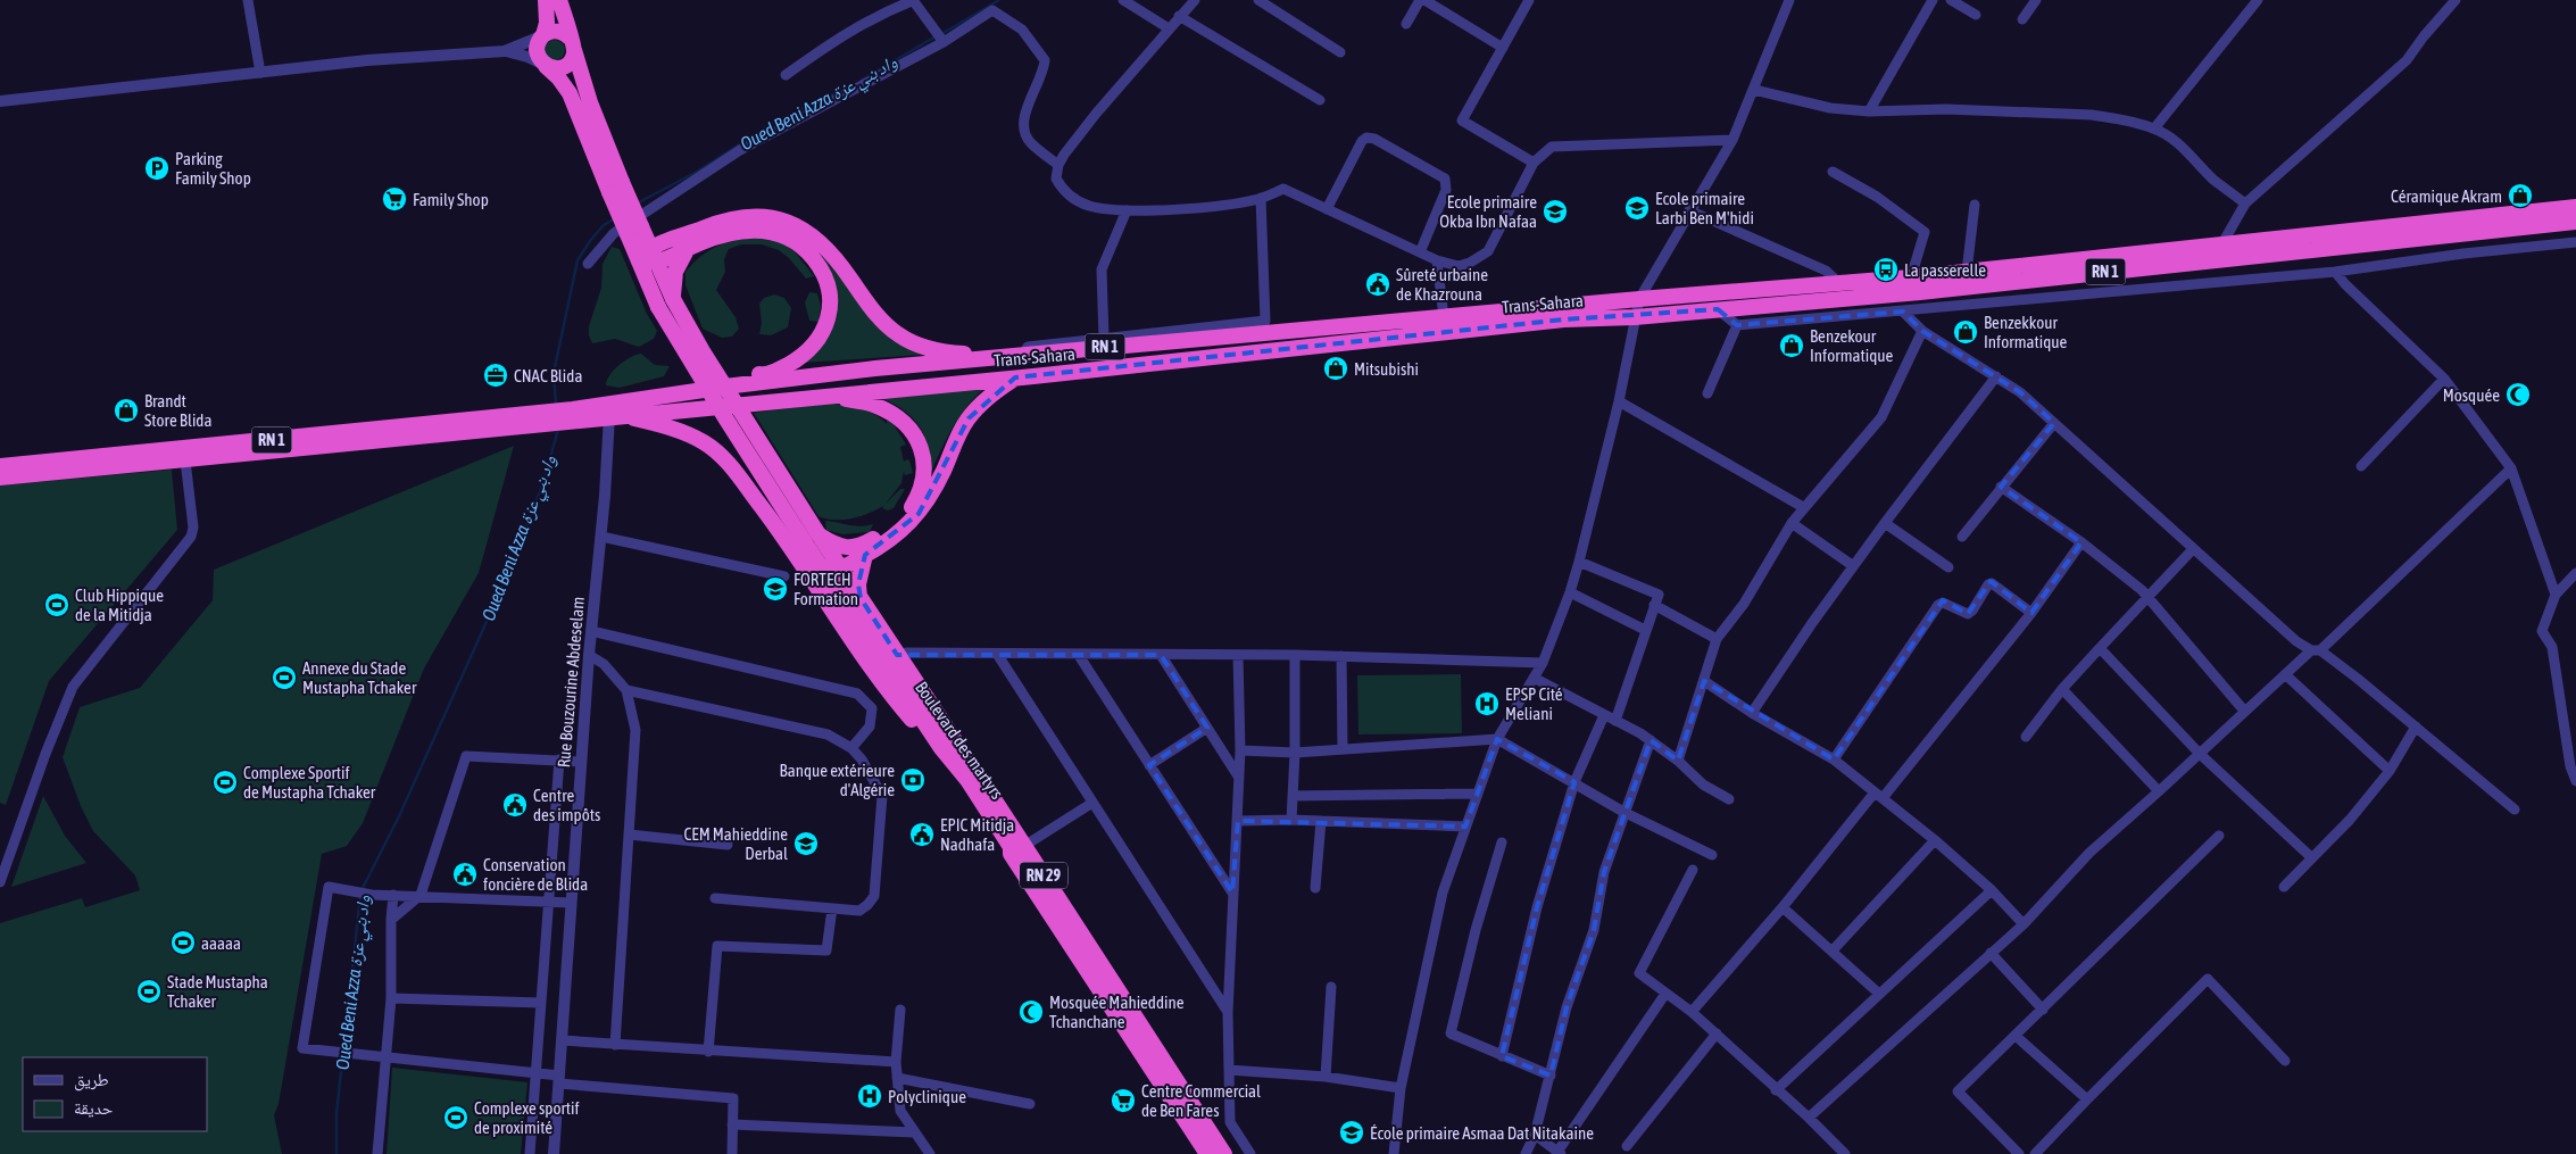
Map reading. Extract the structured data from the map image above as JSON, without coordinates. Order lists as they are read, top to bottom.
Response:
{
  "streets": {
    "highway": [
      "RN 1",
      "Trans-Sahara",
      "Boulevard des martyrs",
      "RN 29"
    ],
    "street": ["Rue Bouzourine Abdeselam"]
  },
  "crossings": [
    ["RN 1", "Trans-Sahara"],
    ["Trans-Sahara", "Rue Bouzourine Abdeselam"]
  ],
  "water": ["Oued Beni Azza واد بني عزة"],
  "places": {
    "parking": ["Parking Family Shop"],
    "shop": [
      "Céramique Akram",
      "Benzekkour Informatique",
      "Benzekour Informatique",
      "Mitsubishi",
      "Brandt Store Blida"
    ],
    "supermarket": ["Family Shop", "Centre Commercial de Ben Fares"],
    "school or university": [
      "Ecole primaire Larbi Ben M'hidi",
      "Ecole primaire Okba Ibn Nafaa",
      "FORTECH Formation",
      "CEM Mahieddine Derbal",
      "École primaire Asmaa Dat Nitakaine"
    ],
    "bus stop": ["La passerelle"],
    "public building": [
      "Sûreté urbaine de Khazrouna",
      "Centre des impôts",
      "EPIC Mitidja Nadhafa",
      "Conservation foncière de Blida"
    ],
    "office": ["CNAC Blida"],
    "mosque": ["Mosquée", "Mosquée Mahieddine Tchanchane"],
    "sports": [
      "Club Hippique de la Mitidja",
      "Annexe du Stade Mustapha Tchaker",
      "Complexe Sportif de Mustapha Tchaker",
      "aaaaa",
      "Stade Mustapha Tchaker",
      "Complexe sportif de proximité"
    ],
    "hospital": ["EPSP Cité Meliani", "Polyclinique"],
    "bank": ["Banque extérieure d'Algérie"]
  },
  "legend": ["طريق", "حديقة"]
}
